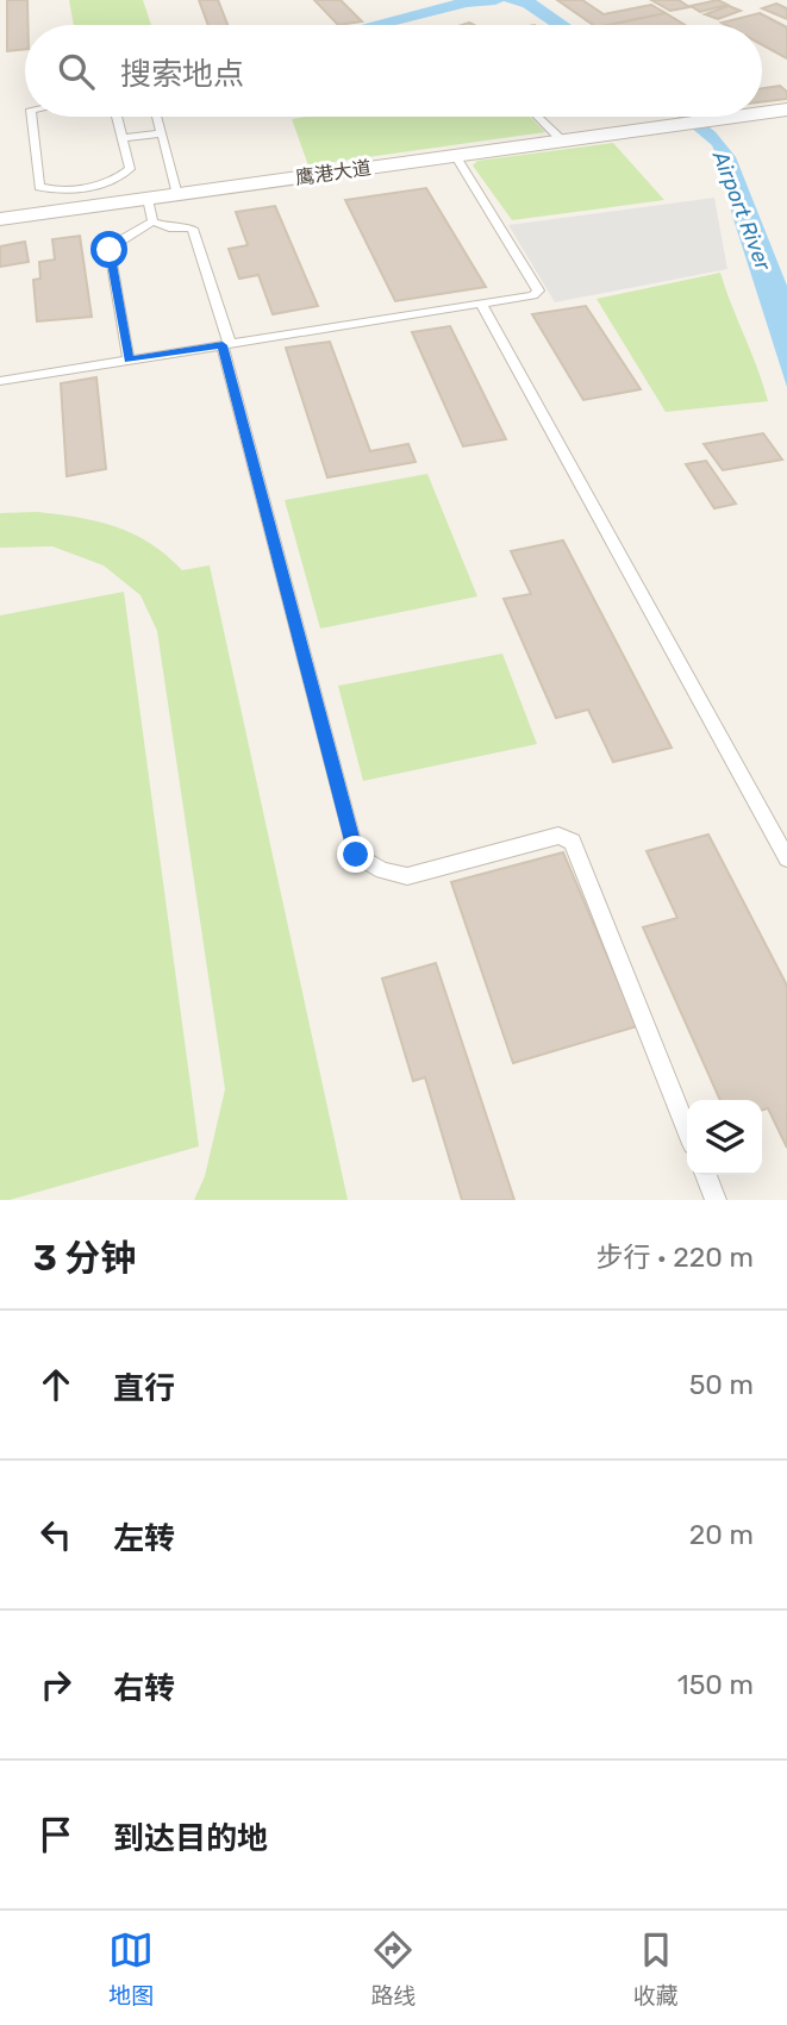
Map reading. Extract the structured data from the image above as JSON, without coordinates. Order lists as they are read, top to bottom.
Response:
{
  "streets": {
    "street": ["鹰港大道"]
  },
  "water": ["Airport River"],
  "page": {
    "search": "搜索地点",
    "heading": ["3 分钟", "步行 · 220 m"],
    "list": [
      ["直行", "50 m"],
      ["左转", "20 m"],
      ["右转", "150 m"],
      "到达目的地"
    ],
    "nav": ["地图", "路线", "收藏"]
  }
}
